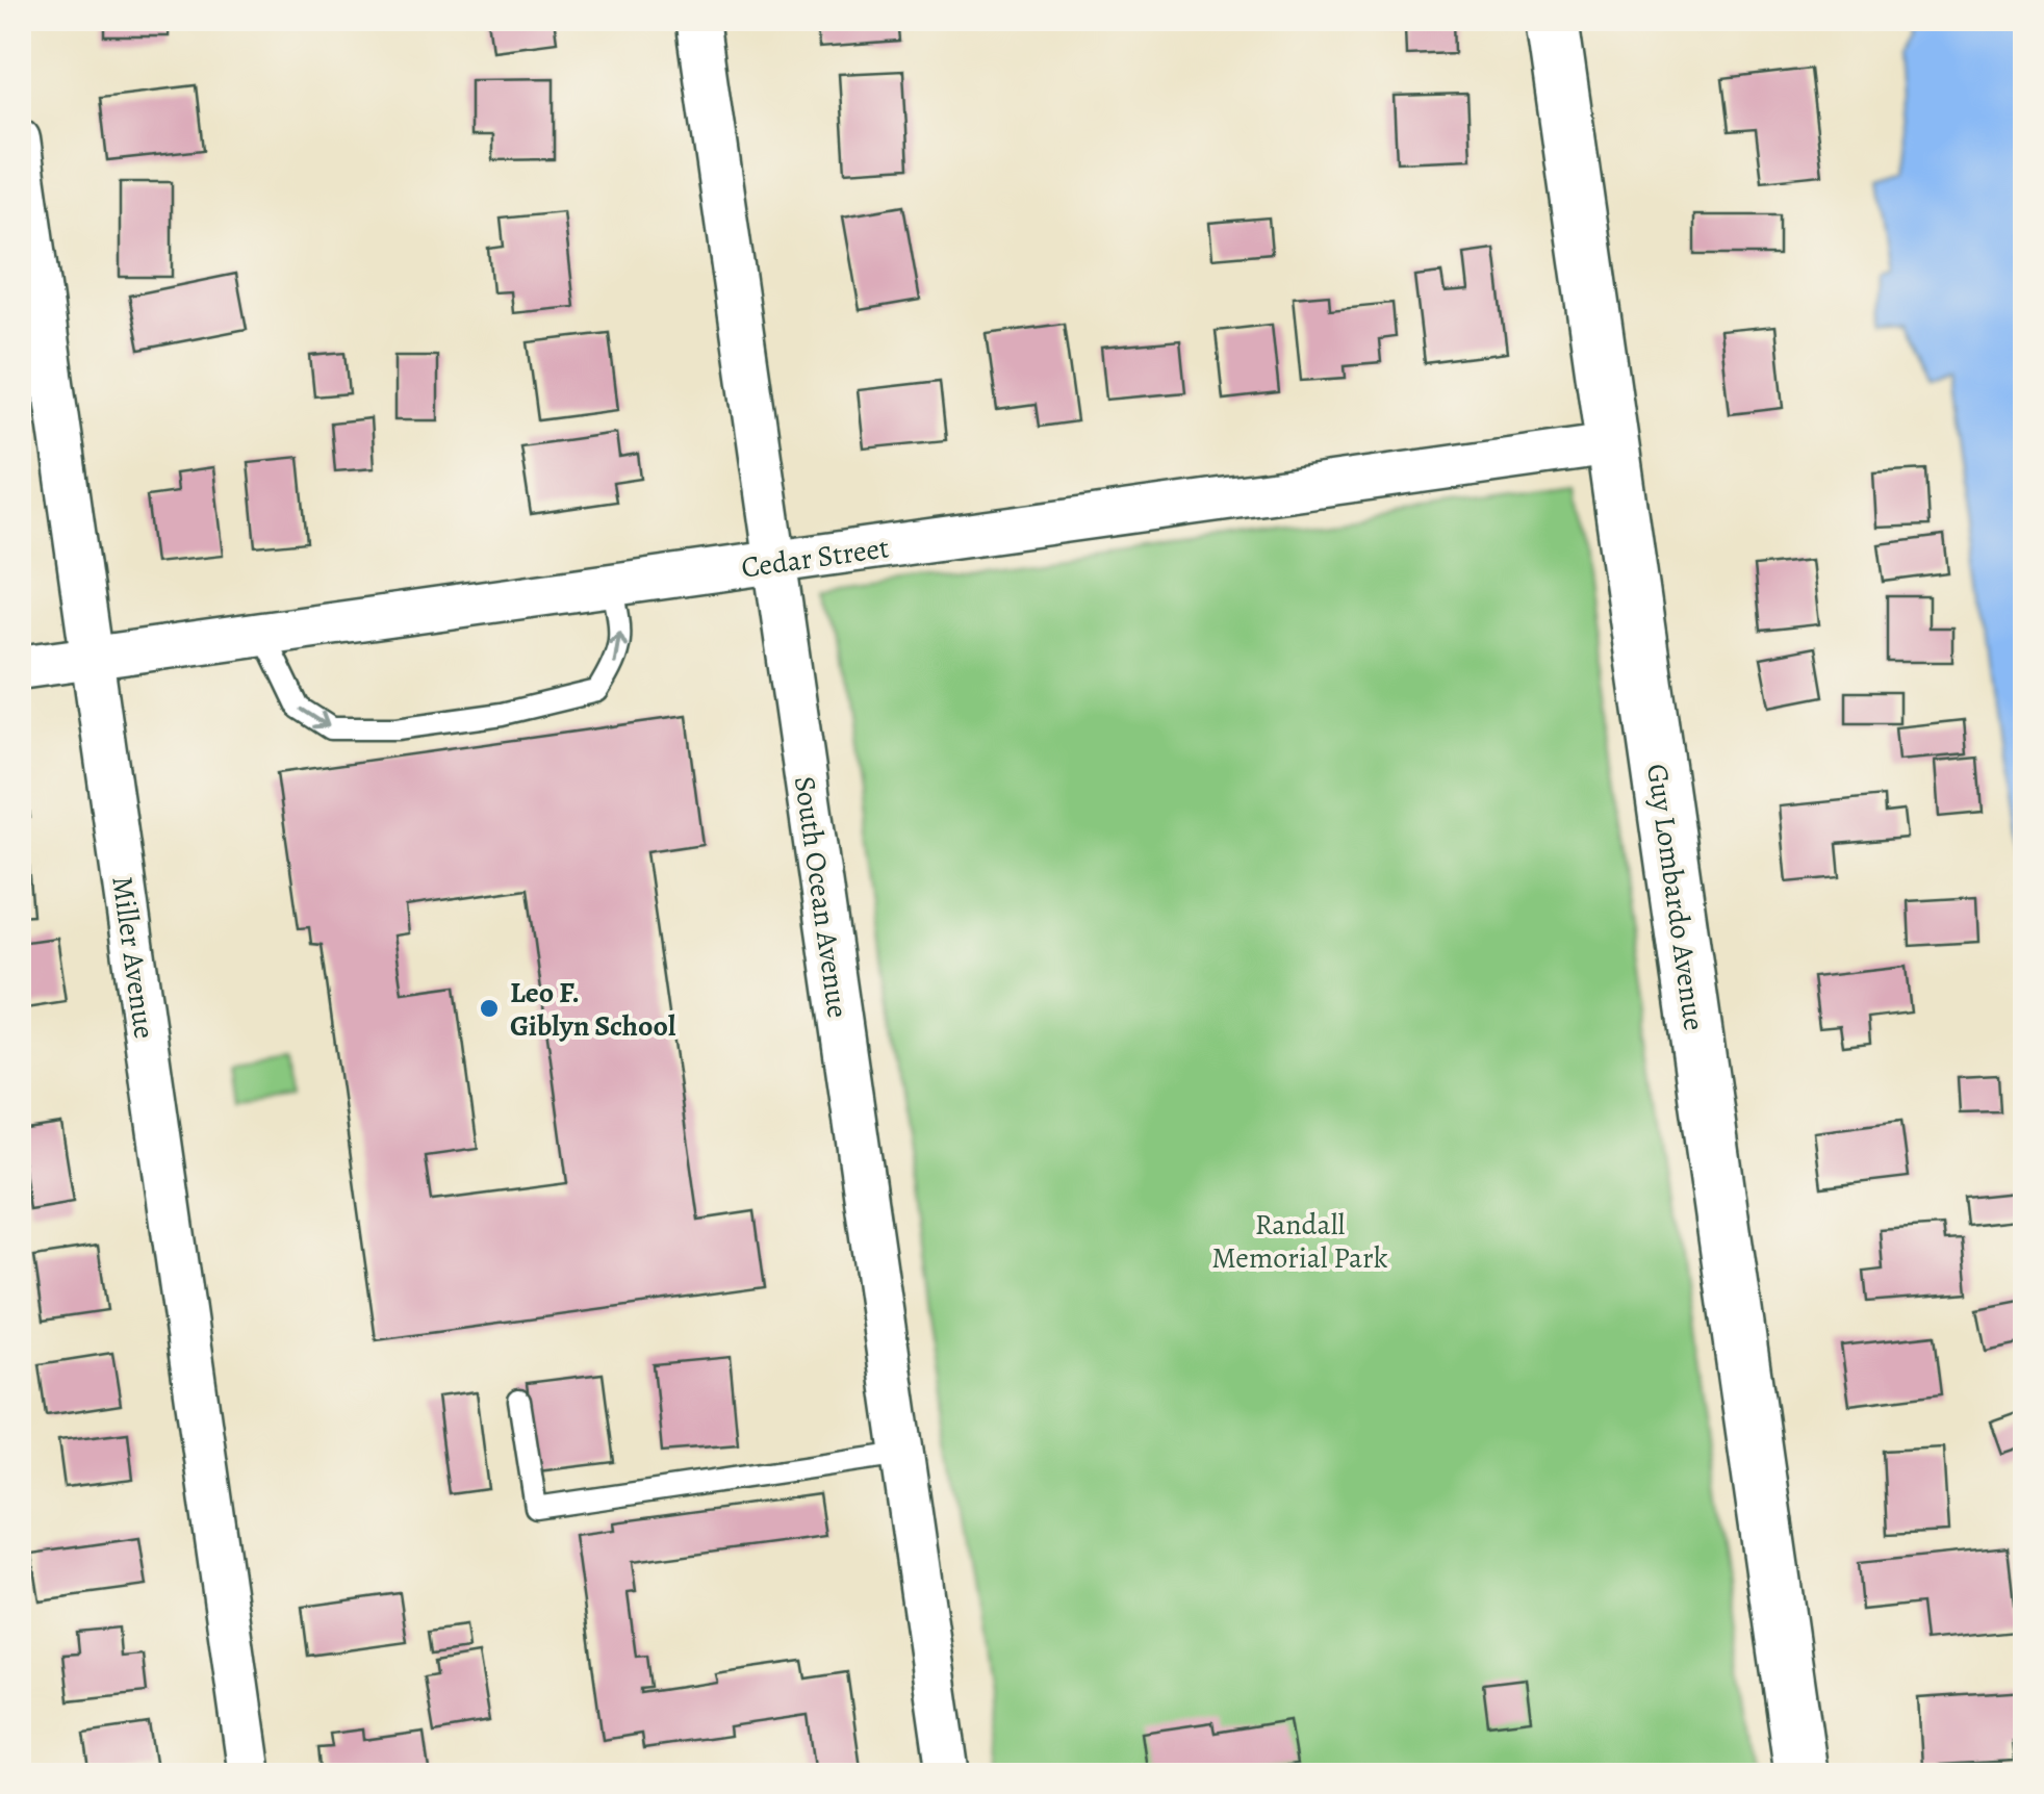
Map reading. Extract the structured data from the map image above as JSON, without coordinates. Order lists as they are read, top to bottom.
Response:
{
  "streets": {
    "street": [
      "Cedar Street",
      "South Ocean Avenue",
      "Guy Lombardo Avenue",
      "Miller Avenue"
    ]
  },
  "crossings": [
    ["Cedar Street", "South Ocean Avenue"],
    ["Cedar Street", "Guy Lombardo Avenue"],
    ["Cedar Street", "Miller Avenue"]
  ],
  "parks": ["Randall Memorial Park"],
  "places": ["Leo F. Giblyn School"]
}
